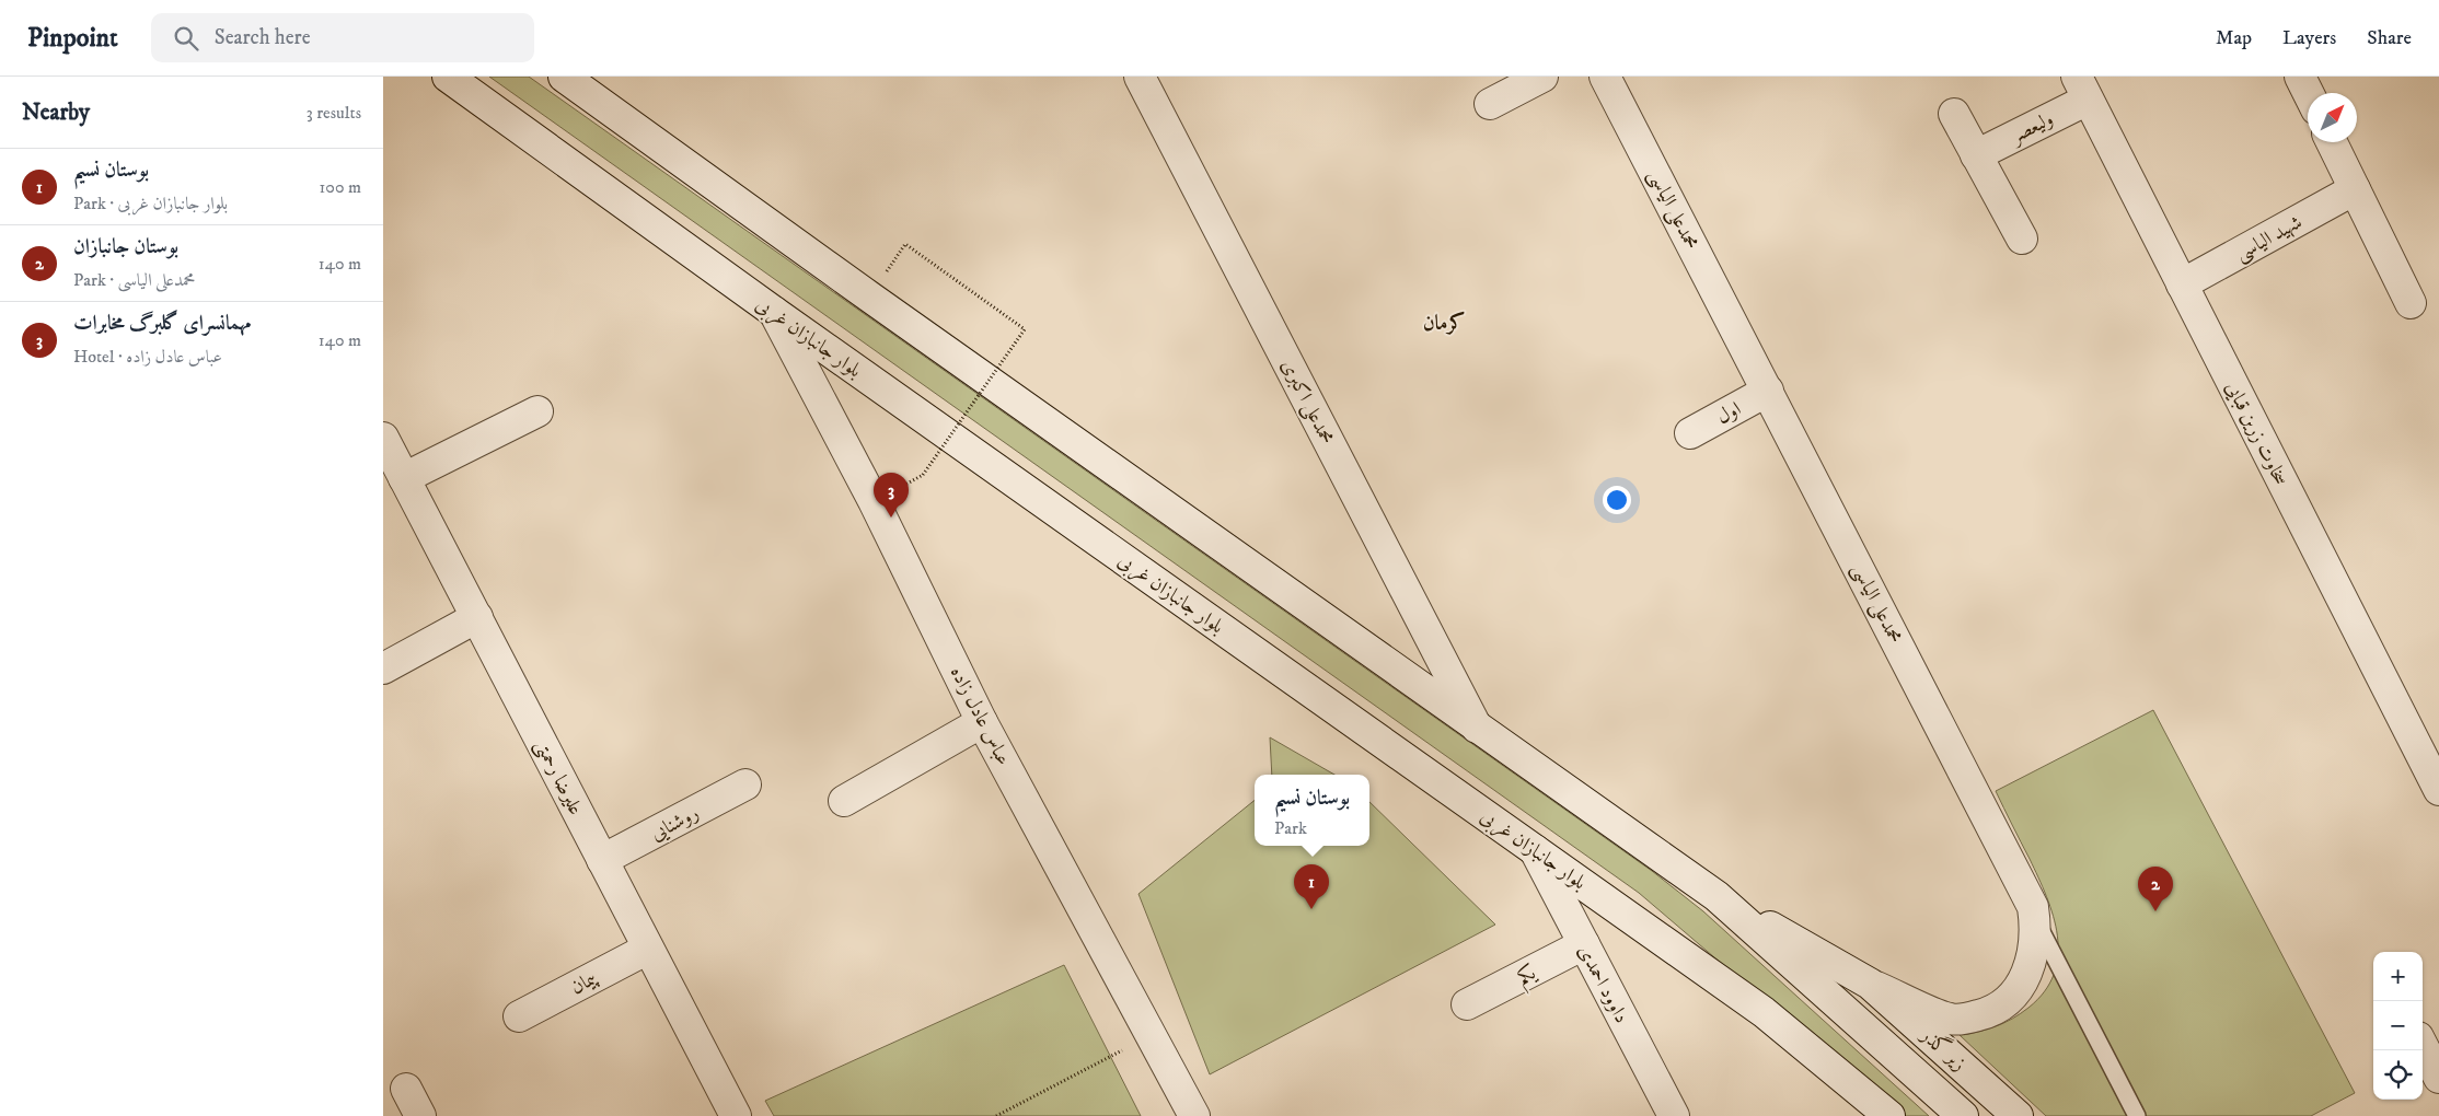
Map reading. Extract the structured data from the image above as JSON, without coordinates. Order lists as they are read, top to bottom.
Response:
{
  "streets": {
    "street": [
      "ولیعصر",
      "محمدعلی الیاسی",
      "شهید الیاسی",
      "بلوار جانبازان غربی",
      "محمدعلی اکبری",
      "اول",
      "سخاوت زرین قبایی",
      "عباس عادل زاده",
      "علیرضا رحمتی",
      "روشنایی",
      "یکم",
      "پیمان",
      "داوود احمدی",
      "زیر گذر"
    ]
  },
  "crossings": [
    ["ولیعصر", "سخاوت زرین قبایی"],
    ["محمدعلی الیاسی", "اول"],
    ["محمدعلی الیاسی", "زیر گذر"],
    ["شهید الیاسی", "سخاوت زرین قبایی"],
    ["بلوار جانبازان غربی", "عباس عادل زاده"],
    ["بلوار جانبازان غربی", "داوود احمدی"],
    ["علیرضا رحمتی", "روشنایی"],
    ["علیرضا رحمتی", "پیمان"],
    ["یکم", "داوود احمدی"]
  ],
  "districts": ["کرمان"],
  "north": "top right",
  "page": {
    "header": "Pinpoint",
    "search": "Search here",
    "nav": ["Map", "Layers", "Share"],
    "heading": ["Nearby", "3 results"],
    "list": [
      {
        "mark": "1",
        "name": "بوستان نسیم",
        "note": "Park · بلوار جانبازان غربی",
        "value": "100 m"
      },
      {
        "mark": "2",
        "name": "بوستان جانبازان",
        "note": "Park · محمدعلی الیاسی",
        "value": "140 m"
      },
      {
        "mark": "3",
        "name": "مهمانسرای گلبرگ مخابرات",
        "note": "Hotel · عباس عادل زاده",
        "value": "140 m"
      }
    ],
    "pins": ["3", "1", "2"],
    "popup": ["بوستان نسیم", "Park"],
    "map_buttons": ["+", "−"]
  }
}
